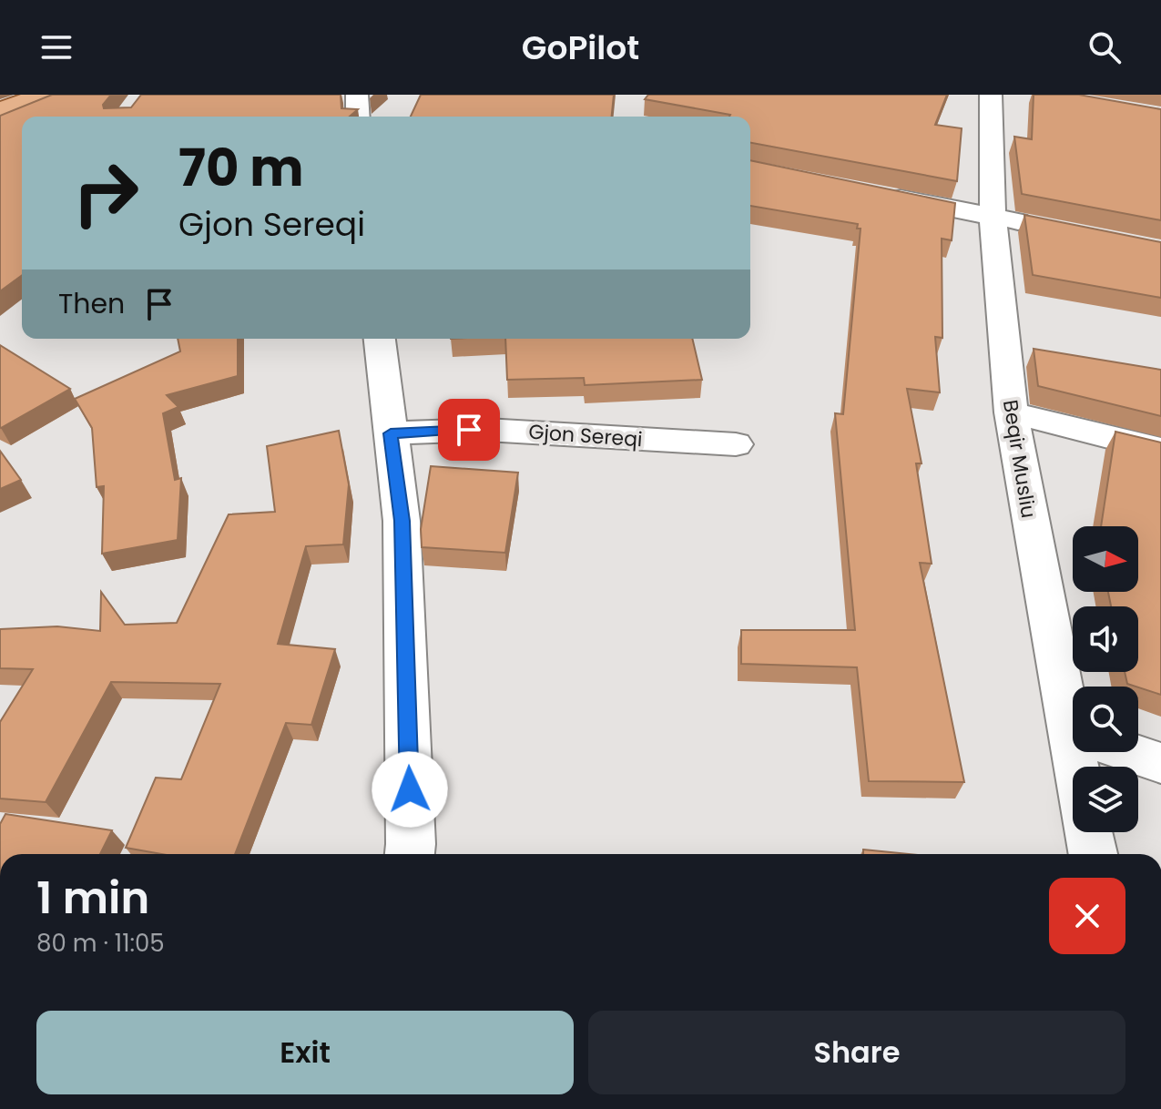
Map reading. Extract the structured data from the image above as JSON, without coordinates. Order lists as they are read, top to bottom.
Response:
{
  "streets": {
    "street": ["Gjon Sereqi", "Beqir Musliu"]
  },
  "north": "right",
  "page": {
    "header": "GoPilot",
    "turn": ["70 m", "Gjon Sereqi"],
    "then": "Then",
    "heading": ["1 min", "80 m · 11:05"],
    "buttons": ["Exit", "Share"]
  }
}
